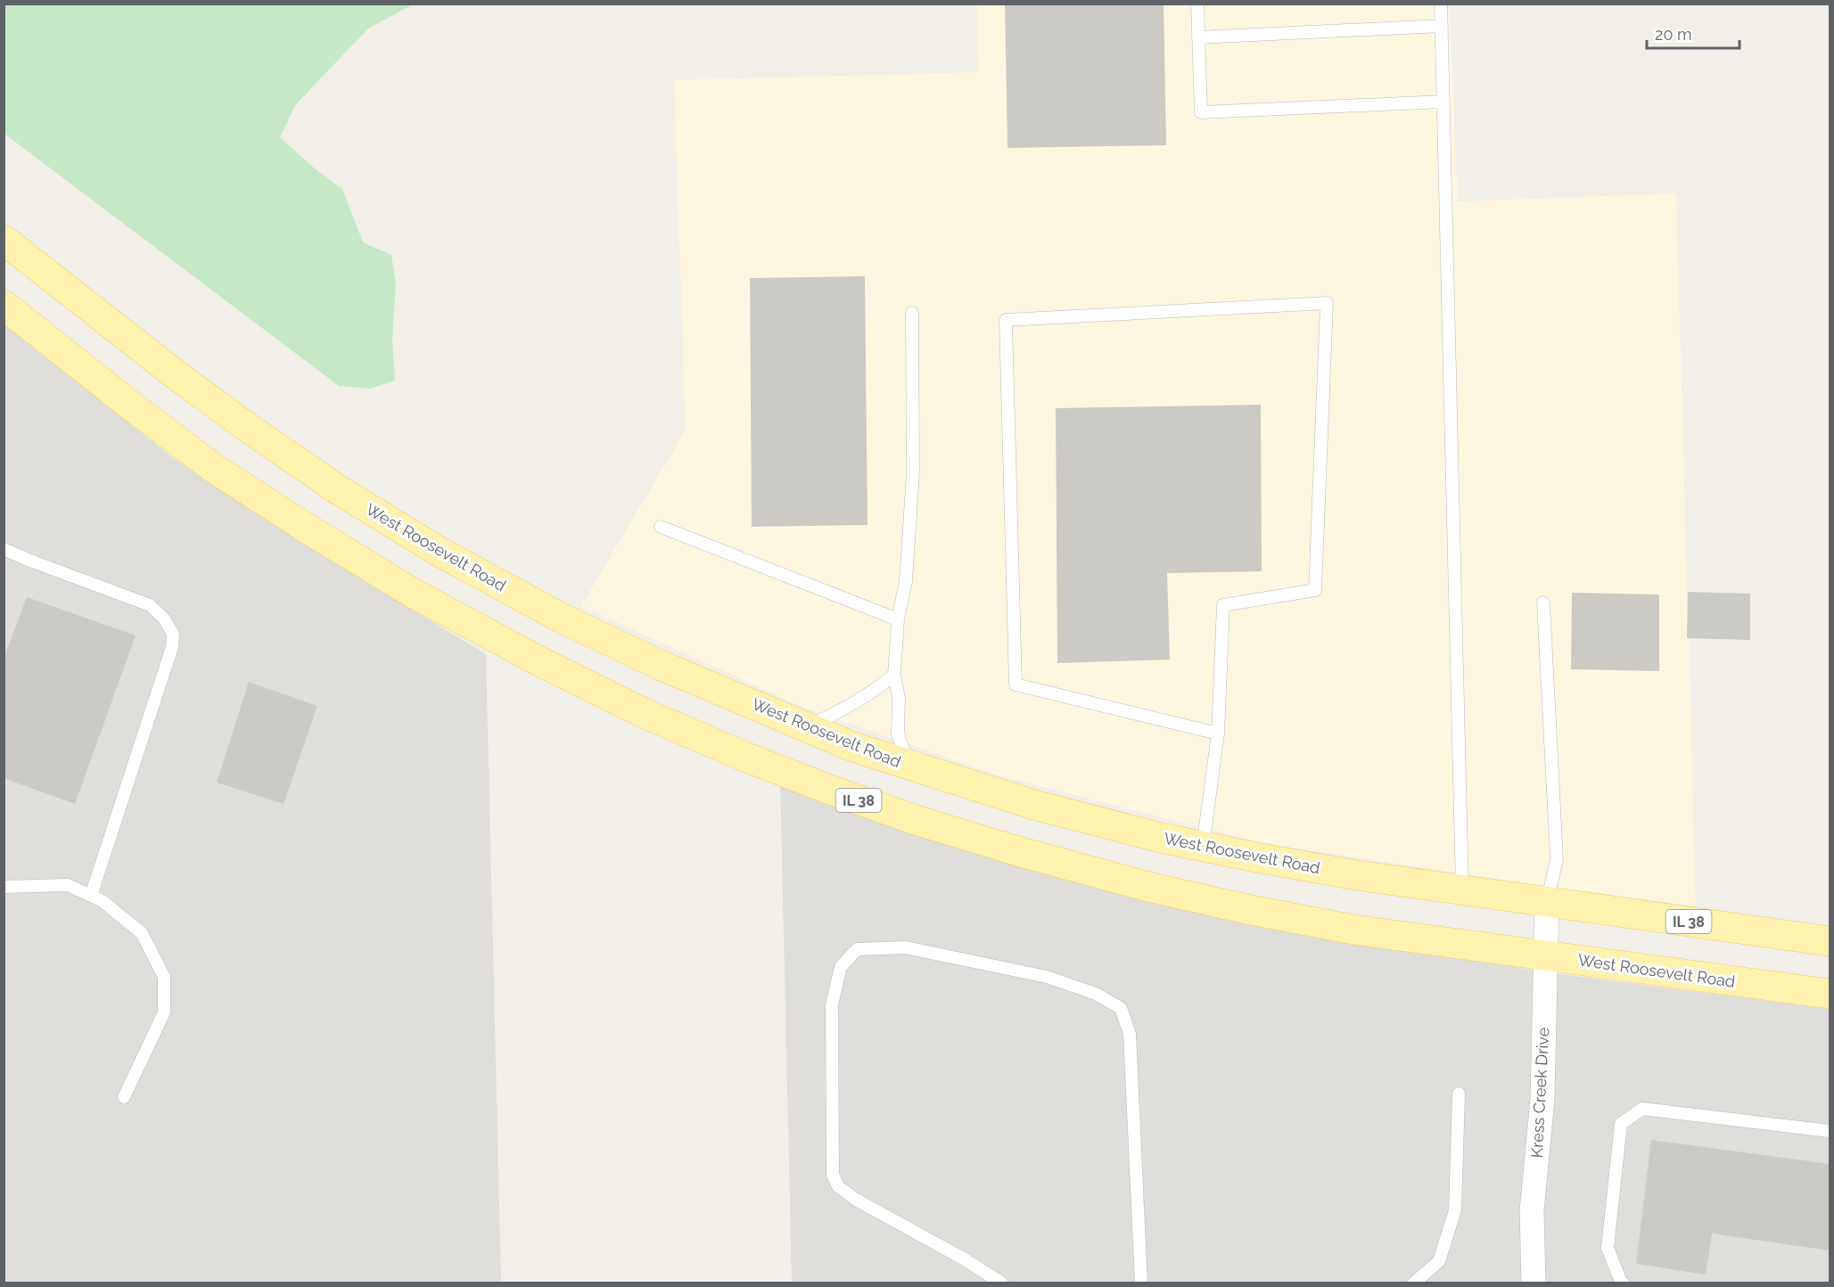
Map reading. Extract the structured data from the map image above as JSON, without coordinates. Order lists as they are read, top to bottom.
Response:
{
  "streets": {
    "main road": ["West Roosevelt Road", "IL 38"],
    "street": ["Kress Creek Drive"]
  },
  "crossings": [
    ["West Roosevelt Road", "Kress Creek Drive"]
  ],
  "scale_bar": "20 m"
}
